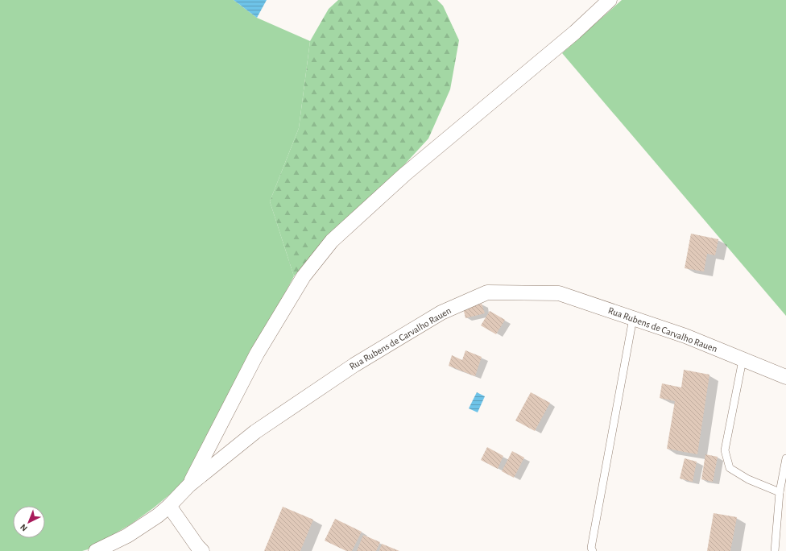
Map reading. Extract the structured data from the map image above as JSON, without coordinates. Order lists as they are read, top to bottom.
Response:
{
  "streets": {
    "street": ["Rua Rubens de Carvalho Rauen"]
  },
  "north": "bottom left"
}
